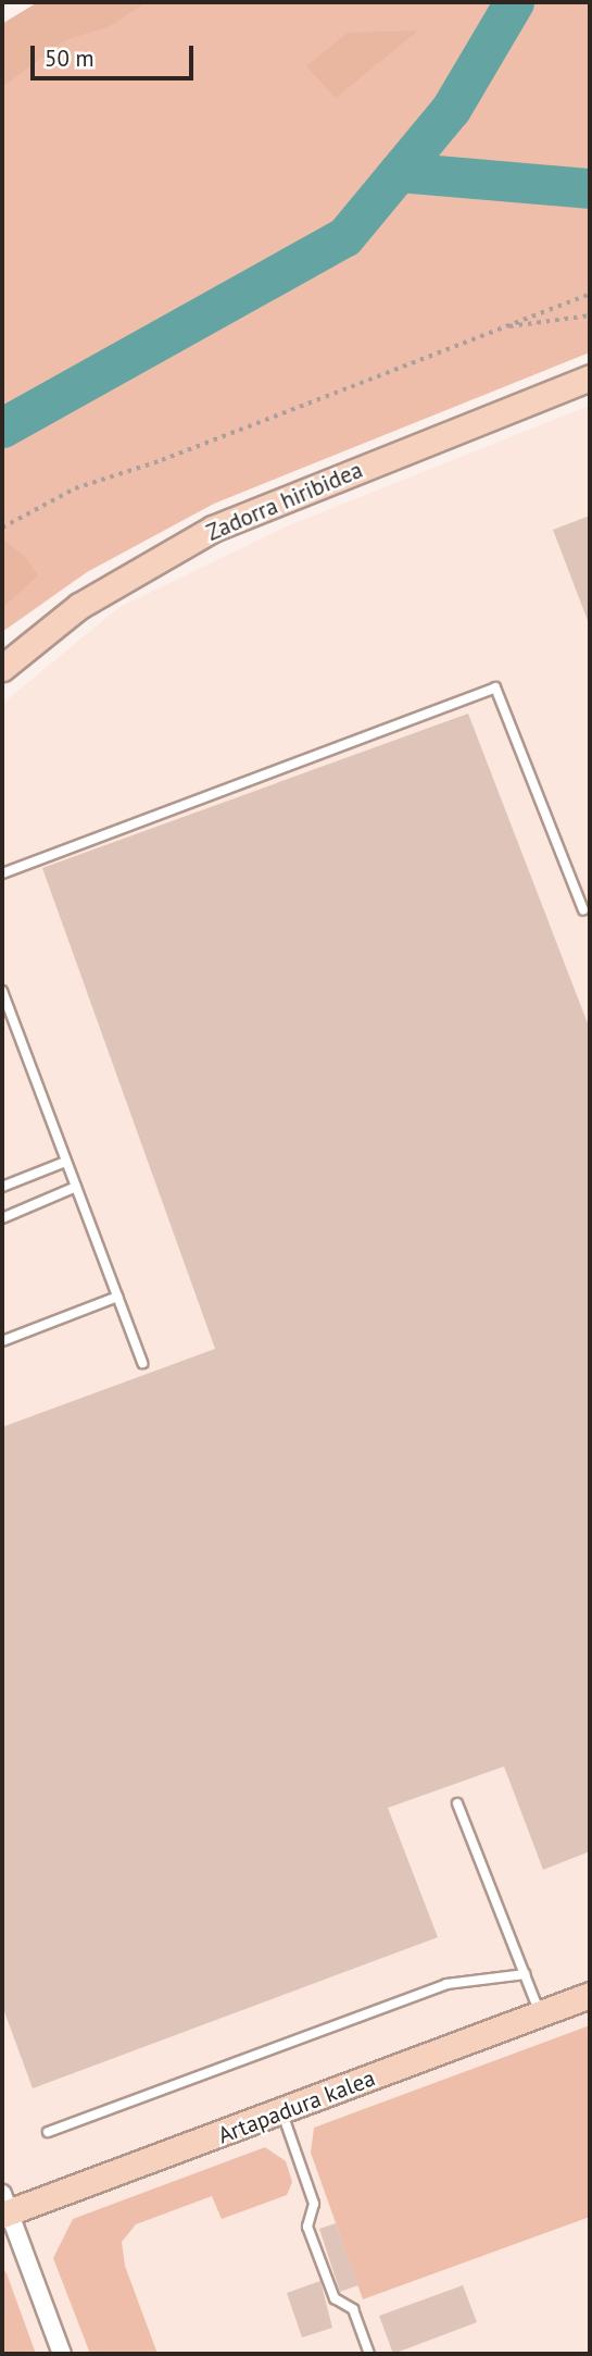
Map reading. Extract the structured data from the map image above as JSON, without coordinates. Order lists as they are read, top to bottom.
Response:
{
  "streets": {
    "main road": ["Zadorra hiribidea", "Artapadura kalea"]
  },
  "scale_bar": "50 m"
}
